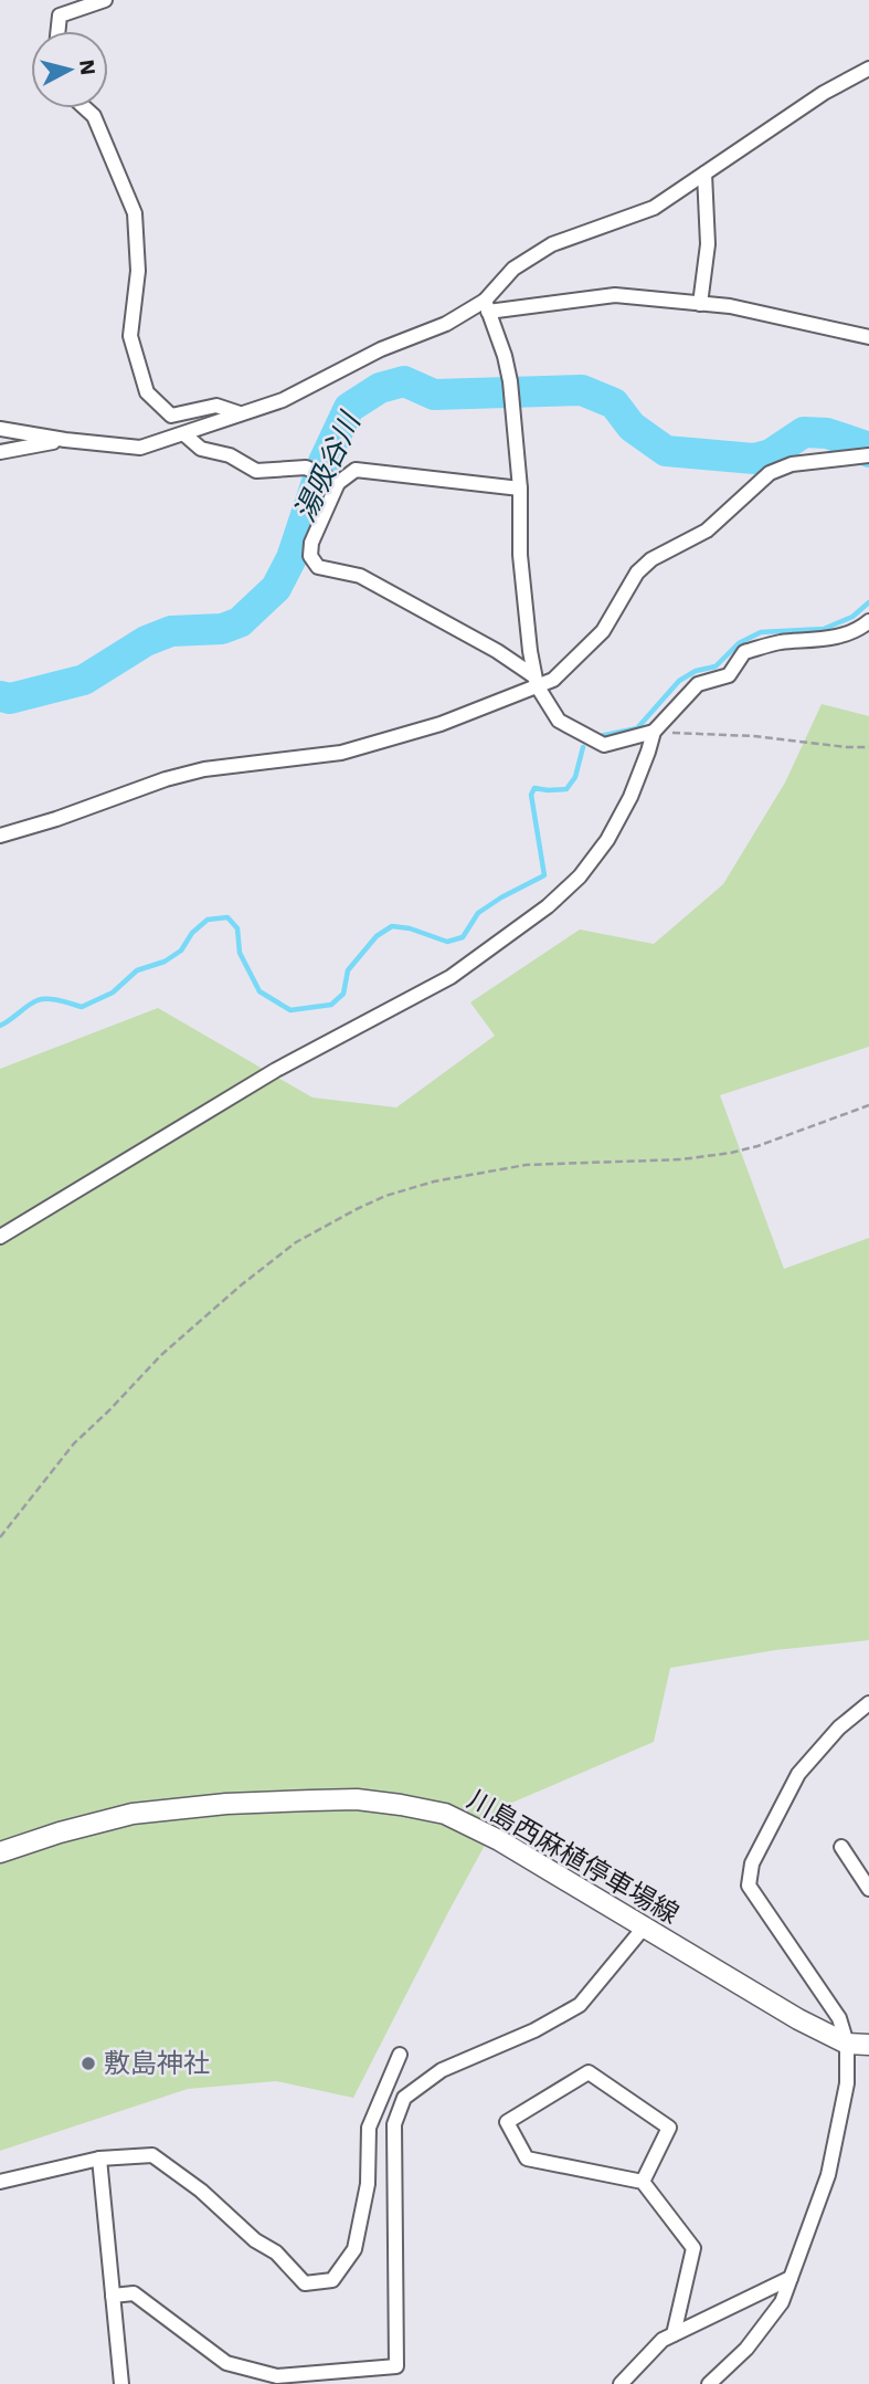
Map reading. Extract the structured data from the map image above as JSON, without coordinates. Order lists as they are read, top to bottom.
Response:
{
  "streets": {
    "main road": ["川島西麻植停車場線"]
  },
  "water": ["湯吸谷川"],
  "places": ["敷島神社"],
  "north": "right"
}
